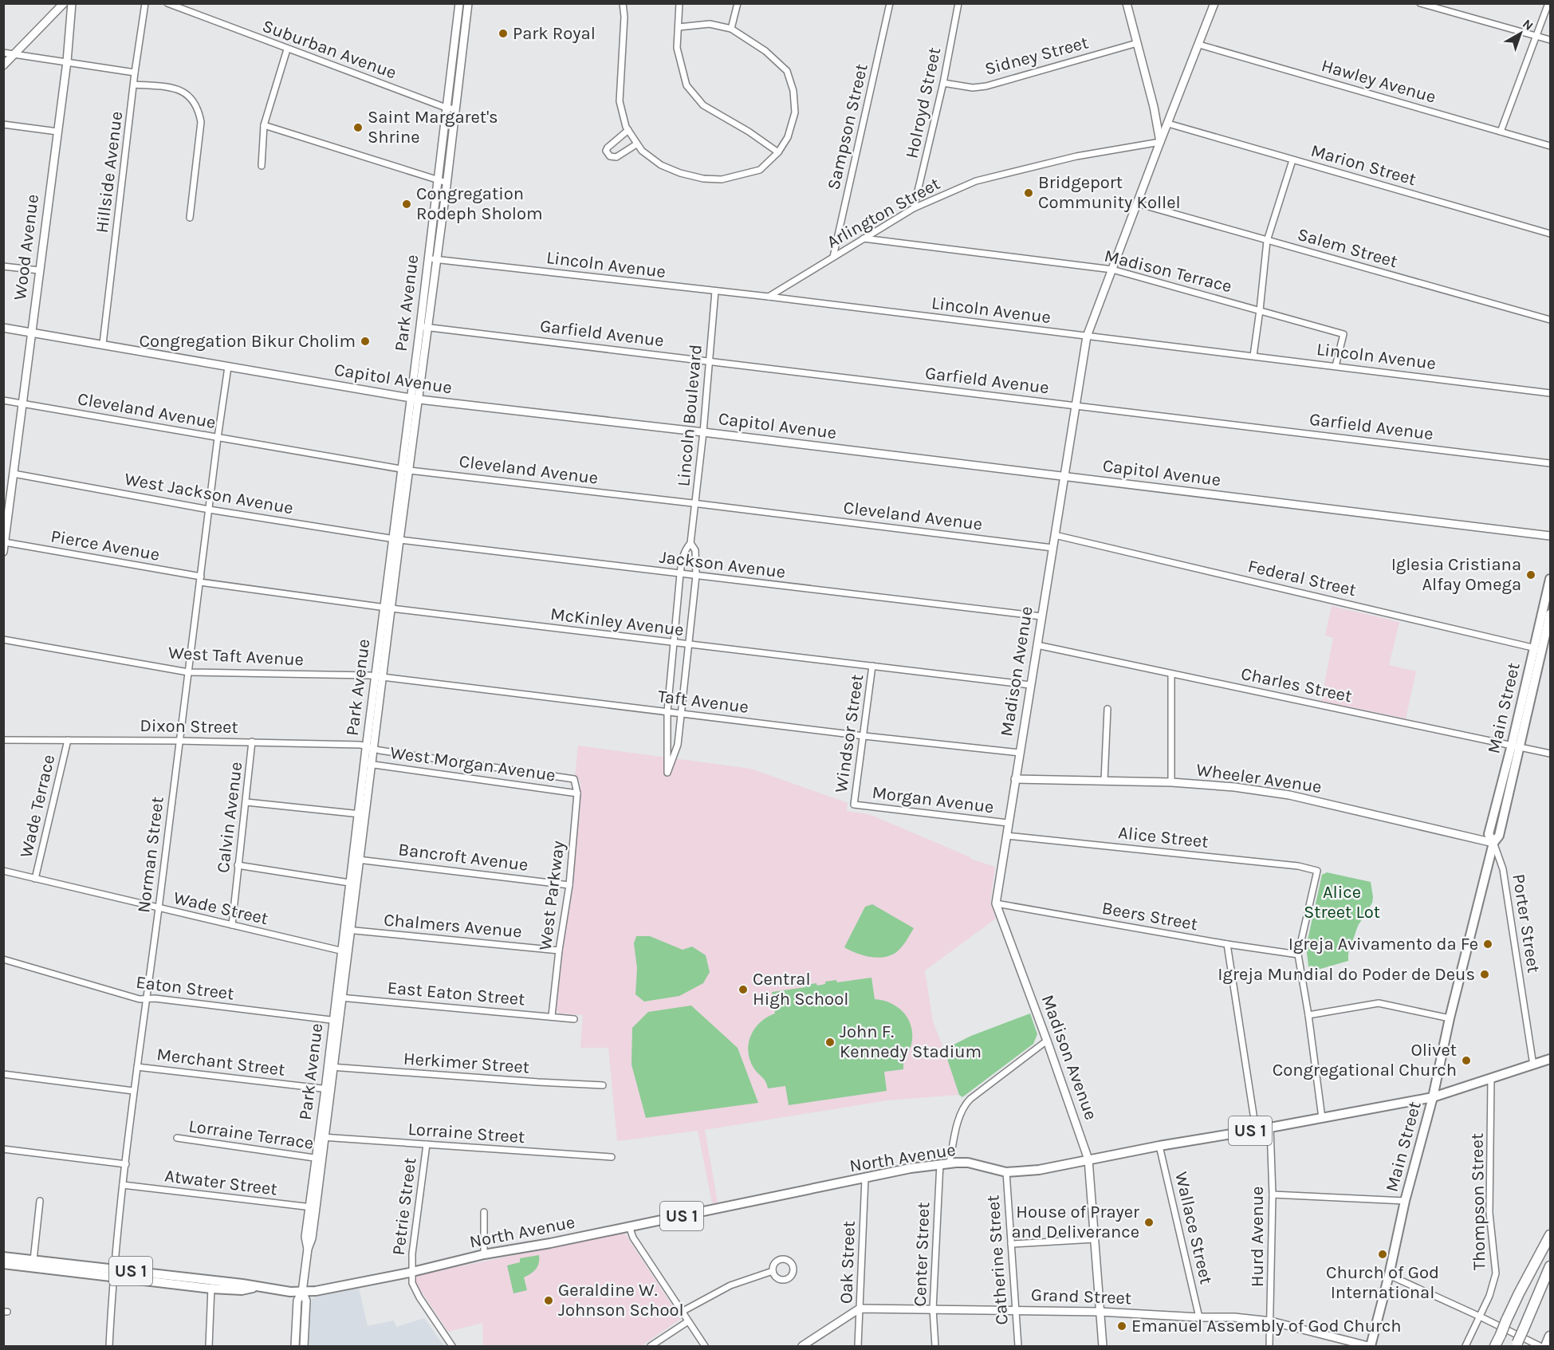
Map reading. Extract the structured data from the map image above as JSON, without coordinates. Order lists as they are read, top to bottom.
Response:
{
  "streets": {
    "main road": [
      "Wood Avenue",
      "Park Avenue",
      "Capitol Avenue",
      "Madison Avenue",
      "Main Street",
      "Wheeler Avenue",
      "US 1",
      "North Avenue",
      "Grand Street"
    ],
    "street": [
      "Suburban Avenue",
      "Sidney Street",
      "Hawley Avenue",
      "Holroyd Street",
      "Sampson Street",
      "Marion Street",
      "Hillside Avenue",
      "Arlington Street",
      "Salem Street",
      "Lincoln Avenue",
      "Madison Terrace",
      "Garfield Avenue",
      "Cleveland Avenue",
      "Lincoln Boulevard",
      "West Jackson Avenue",
      "Pierce Avenue",
      "Jackson Avenue",
      "Federal Street",
      "McKinley Avenue",
      "West Taft Avenue",
      "Charles Street",
      "Taft Avenue",
      "Dixon Street",
      "Windsor Street",
      "West Morgan Avenue",
      "Morgan Avenue",
      "Wade Terrace",
      "Calvin Avenue",
      "Alice Street",
      "Norman Street",
      "Bancroft Avenue",
      "West Parkway",
      "Wade Street",
      "Beers Street",
      "Porter Street",
      "Chalmers Avenue",
      "Eaton Street",
      "East Eaton Street",
      "Merchant Street",
      "Herkimer Street",
      "Lorraine Street",
      "Lorraine Terrace",
      "Atwater Street",
      "Thompson Street",
      "Petrie Street",
      "Wallace Street",
      "Hurd Avenue",
      "Center Street",
      "Catherine Street",
      "Oak Street"
    ]
  },
  "crossings": [
    ["Suburban Avenue", "Park Avenue"],
    ["Sidney Street", "Holroyd Street"],
    ["Hawley Avenue", "Madison Avenue"],
    ["Holroyd Street", "Arlington Street"],
    ["Sampson Street", "Arlington Street"],
    ["Marion Street", "Madison Avenue"],
    ["Hillside Avenue", "Capitol Avenue"],
    ["Arlington Street", "Lincoln Avenue"],
    ["Arlington Street", "Madison Terrace"],
    ["Arlington Street", "Madison Avenue"],
    ["Wood Avenue", "Capitol Avenue"],
    ["Wood Avenue", "Cleveland Avenue"],
    ["Wood Avenue", "West Jackson Avenue"],
    ["Wood Avenue", "Pierce Avenue"],
    ["Salem Street", "Madison Avenue"],
    ["Lincoln Avenue", "Madison Terrace"],
    ["Lincoln Avenue", "Park Avenue"],
    ["Lincoln Avenue", "Lincoln Boulevard"],
    ["Lincoln Avenue", "Madison Avenue"],
    ["Madison Terrace", "Madison Avenue"],
    ["Park Avenue", "Garfield Avenue"],
    ["Park Avenue", "Capitol Avenue"],
    ["Park Avenue", "Cleveland Avenue"],
    ["Park Avenue", "West Jackson Avenue"],
    ["Park Avenue", "Jackson Avenue"],
    ["Park Avenue", "McKinley Avenue"],
    ["Park Avenue", "West Taft Avenue"],
    ["Park Avenue", "Taft Avenue"],
    ["Park Avenue", "Dixon Street"],
    ["Park Avenue", "West Morgan Avenue"],
    ["Park Avenue", "Bancroft Avenue"],
    ["Park Avenue", "Wade Street"],
    ["Park Avenue", "Chalmers Avenue"],
    ["Park Avenue", "Eaton Street"],
    ["Park Avenue", "East Eaton Street"],
    ["Park Avenue", "Merchant Street"],
    ["Park Avenue", "Herkimer Street"],
    ["Park Avenue", "Lorraine Street"],
    ["Park Avenue", "Lorraine Terrace"],
    ["Park Avenue", "North Avenue"],
    ["Park Avenue", "Atwater Street"],
    ["Garfield Avenue", "Lincoln Boulevard"],
    ["Garfield Avenue", "Madison Avenue"],
    ["Capitol Avenue", "Lincoln Boulevard"],
    ["Capitol Avenue", "Madison Avenue"],
    ["Capitol Avenue", "Norman Street"],
    ["Cleveland Avenue", "Lincoln Boulevard"],
    ["Cleveland Avenue", "Madison Avenue"],
    ["Cleveland Avenue", "Norman Street"],
    ["Lincoln Boulevard", "Jackson Avenue"],
    ["Lincoln Boulevard", "McKinley Avenue"],
    ["Lincoln Boulevard", "Taft Avenue"],
    ["West Jackson Avenue", "Jackson Avenue"],
    ["West Jackson Avenue", "Norman Street"],
    ["Pierce Avenue", "McKinley Avenue"],
    ["Pierce Avenue", "Norman Street"],
    ["Jackson Avenue", "Madison Avenue"],
    ["Federal Street", "Madison Avenue"],
    ["Federal Street", "Main Street"],
    ["McKinley Avenue", "Madison Avenue"],
    ["McKinley Avenue", "Windsor Street"],
    ["McKinley Avenue", "Norman Street"],
    ["West Taft Avenue", "Taft Avenue"],
    ["West Taft Avenue", "Norman Street"],
    ["Madison Avenue", "Charles Street"],
    ["Madison Avenue", "Taft Avenue"],
    ["Madison Avenue", "Wheeler Avenue"],
    ["Madison Avenue", "Morgan Avenue"],
    ["Madison Avenue", "Alice Street"],
    ["Madison Avenue", "Beers Street"],
    ["Madison Avenue", "North Avenue"],
    ["Madison Avenue", "Grand Street"],
    ["Charles Street", "Main Street"],
    ["Taft Avenue", "Windsor Street"],
    ["Main Street", "Wheeler Avenue"],
    ["Main Street", "Porter Street"],
    ["Main Street", "North Avenue"],
    ["Main Street", "Grand Street"],
    ["Dixon Street", "West Morgan Avenue"],
    ["Dixon Street", "Wade Terrace"],
    ["Dixon Street", "Calvin Avenue"],
    ["Dixon Street", "Norman Street"],
    ["Windsor Street", "Morgan Avenue"],
    ["West Morgan Avenue", "West Parkway"],
    ["Wheeler Avenue", "Porter Street"],
    ["Wade Terrace", "Wade Street"],
    ["Calvin Avenue", "Wade Street"],
    ["Alice Street", "Beers Street"],
    ["Norman Street", "Wade Street"],
    ["Norman Street", "Eaton Street"],
    ["Norman Street", "Merchant Street"],
    ["Norman Street", "North Avenue"],
    ["Norman Street", "Atwater Street"],
    ["Bancroft Avenue", "West Parkway"],
    ["West Parkway", "Chalmers Avenue"],
    ["West Parkway", "East Eaton Street"],
    ["Porter Street", "North Avenue"],
    ["Lorraine Street", "Petrie Street"],
    ["North Avenue", "Thompson Street"],
    ["North Avenue", "Petrie Street"],
    ["North Avenue", "Wallace Street"],
    ["North Avenue", "Hurd Avenue"],
    ["North Avenue", "Center Street"],
    ["North Avenue", "Catherine Street"],
    ["North Avenue", "Oak Street"],
    ["Wallace Street", "Grand Street"],
    ["Hurd Avenue", "Grand Street"],
    ["Center Street", "Grand Street"],
    ["Catherine Street", "Grand Street"],
    ["Oak Street", "Grand Street"]
  ],
  "parks": ["Alice Street Lot"],
  "places": [
    "Park Royal",
    "Saint Margaret's Shrine",
    "Bridgeport Community Kollel",
    "Congregation Rodeph Sholom",
    "Congregation Bikur Cholim",
    "Iglesia Cristiana Alfay Omega",
    "Igreja Avivamento da Fe",
    "Igreja Mundial do Poder de Deus",
    "Central High School",
    "John F. Kennedy Stadium",
    "Olivet Congregational Church",
    "House of Prayer and Deliverance",
    "Church of God International",
    "Geraldine W. Johnson School",
    "Emanuel Assembly of God Church"
  ],
  "north": "top right"
}
